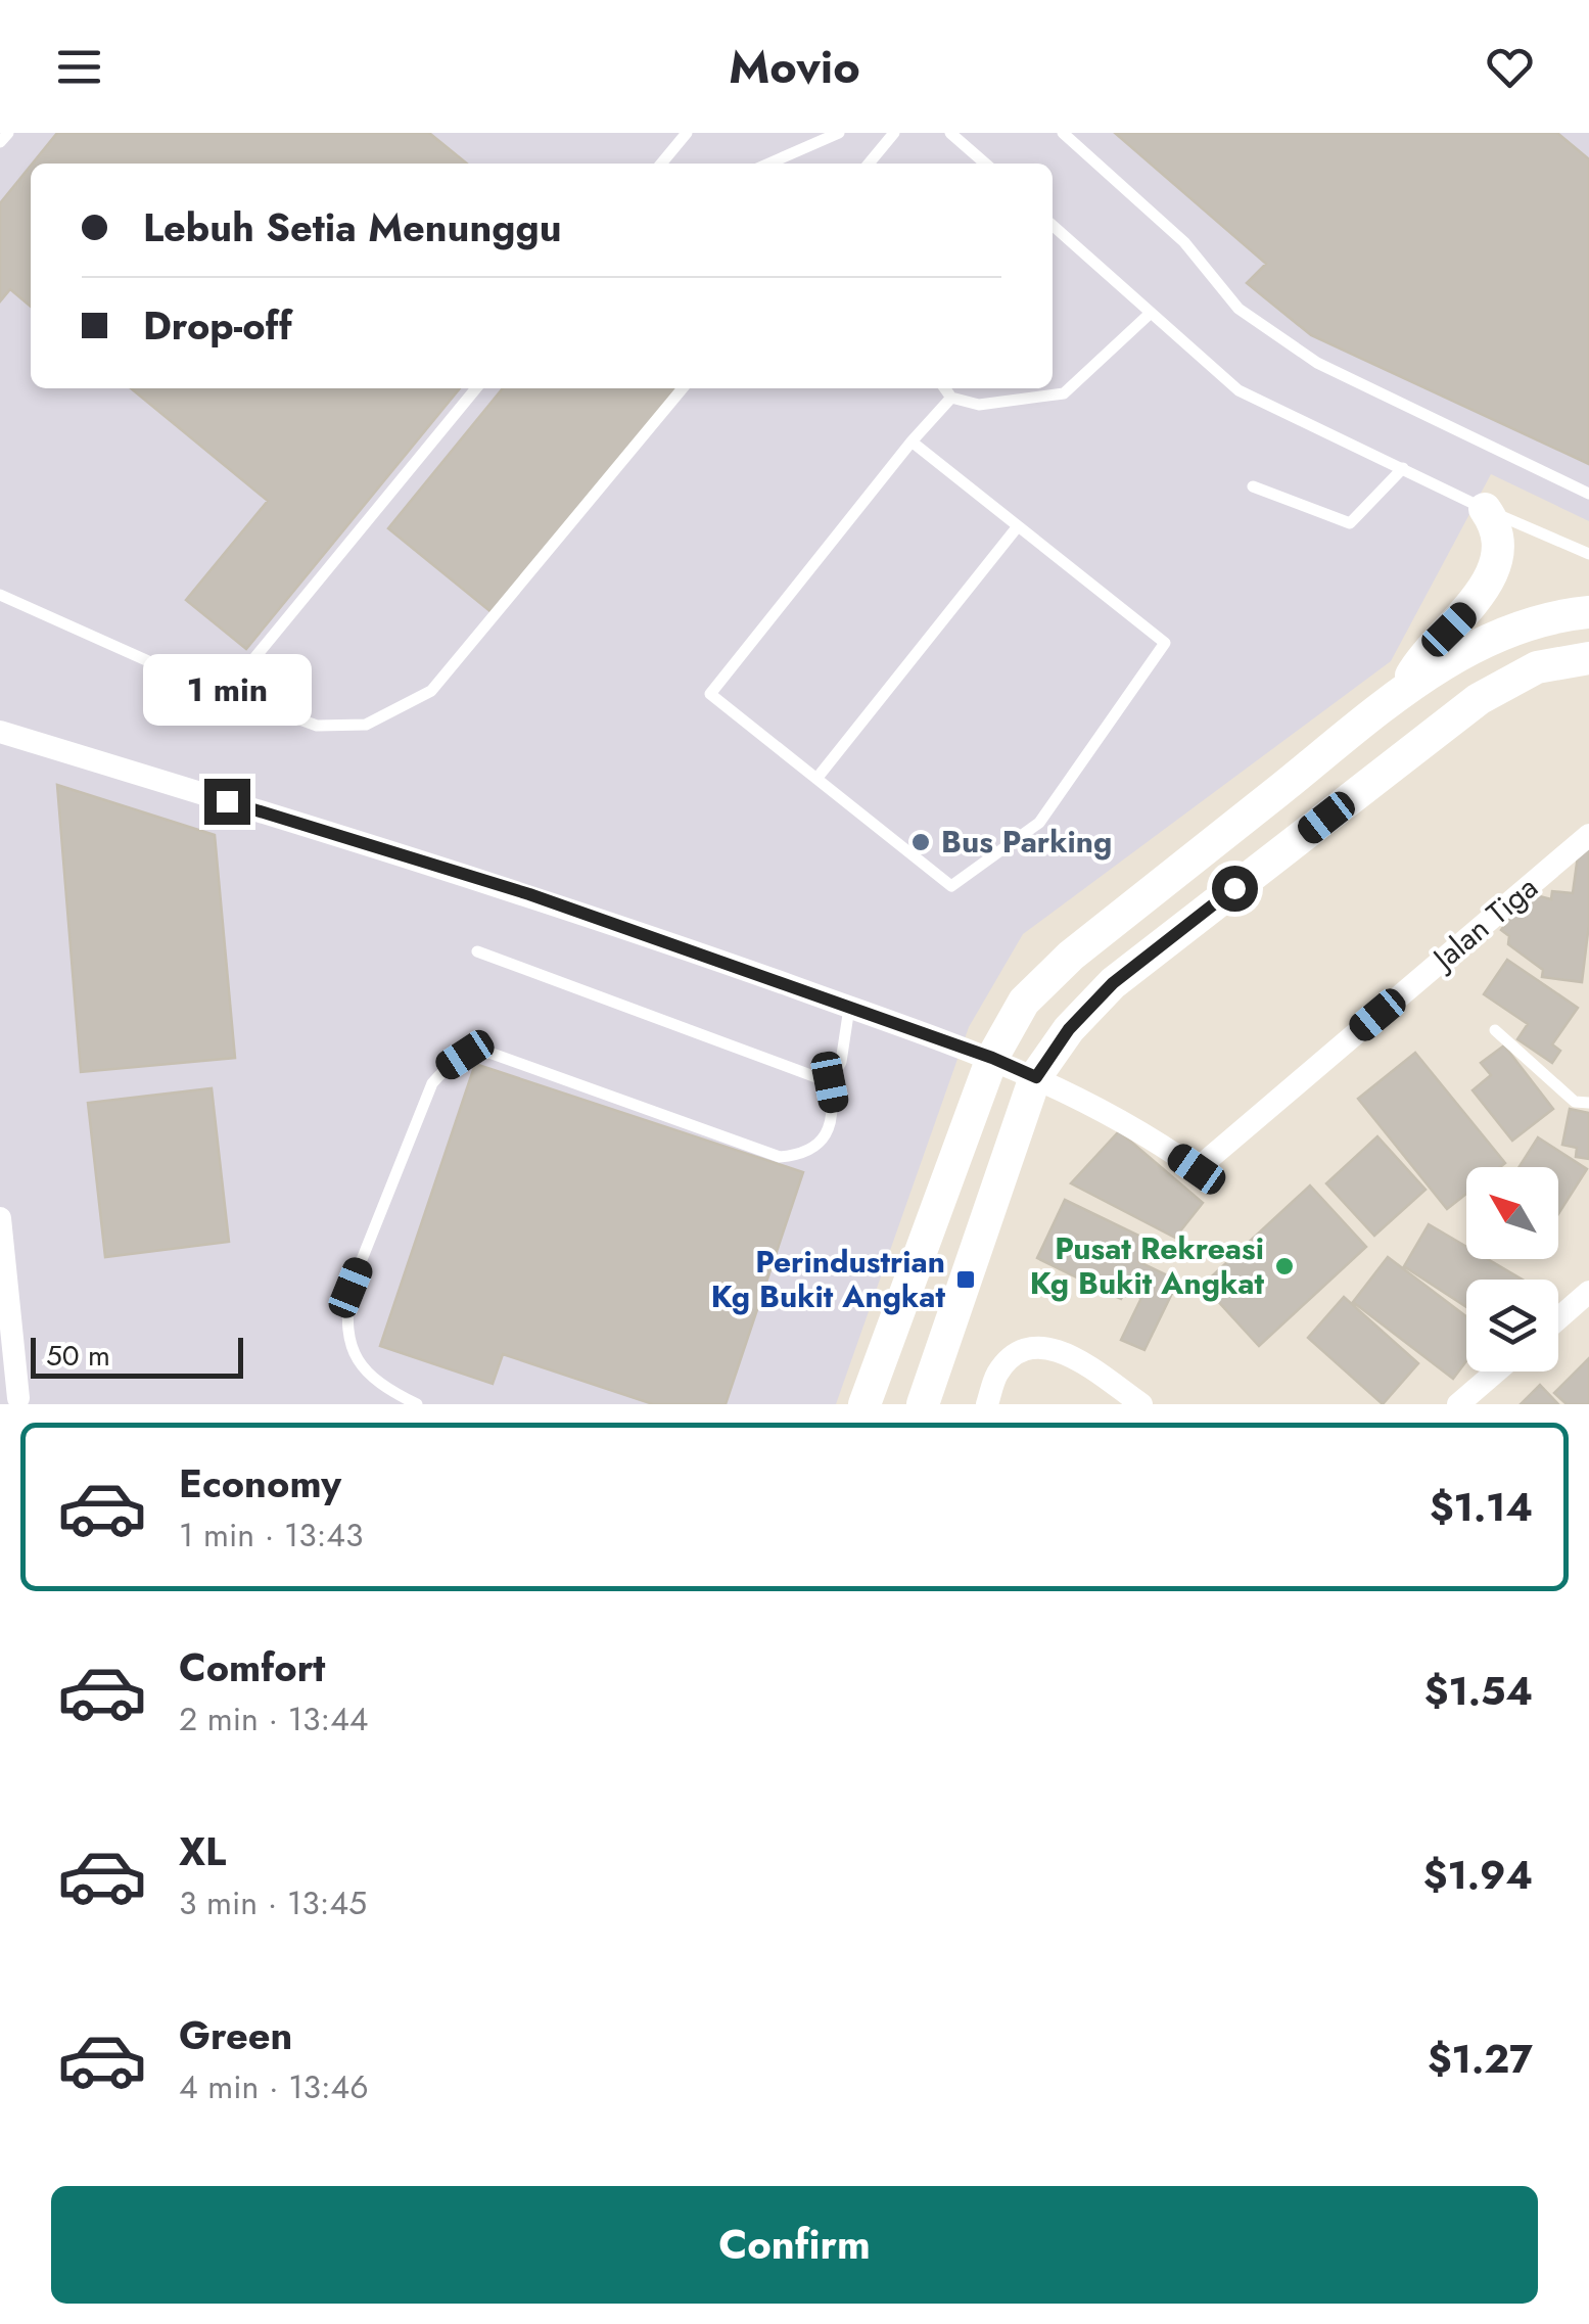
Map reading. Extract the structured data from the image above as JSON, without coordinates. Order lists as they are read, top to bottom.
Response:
{
  "streets": {
    "street": ["Jalan Tiga"]
  },
  "places": {
    "other": ["Bus Parking", "Pusat Rekreasi Kg Bukit Angkat"],
    "transit": ["Perindustrian Kg Bukit Angkat"]
  },
  "scale_bar": "50 m",
  "north": "top left",
  "page": {
    "header": "Movio",
    "banner": ["Lebuh Setia Menunggu", "Drop-off"],
    "bubble": "1 min",
    "scale": "50 m",
    "list": [
      {
        "name": "Economy",
        "note": "1 min · 13:43",
        "value": "$1.14"
      },
      {
        "name": "Comfort",
        "note": "2 min · 13:44",
        "value": "$1.54"
      },
      {
        "name": "XL",
        "note": "3 min · 13:45",
        "value": "$1.94"
      },
      {
        "name": "Green",
        "note": "4 min · 13:46",
        "value": "$1.27"
      }
    ],
    "buttons": "Confirm"
  }
}
